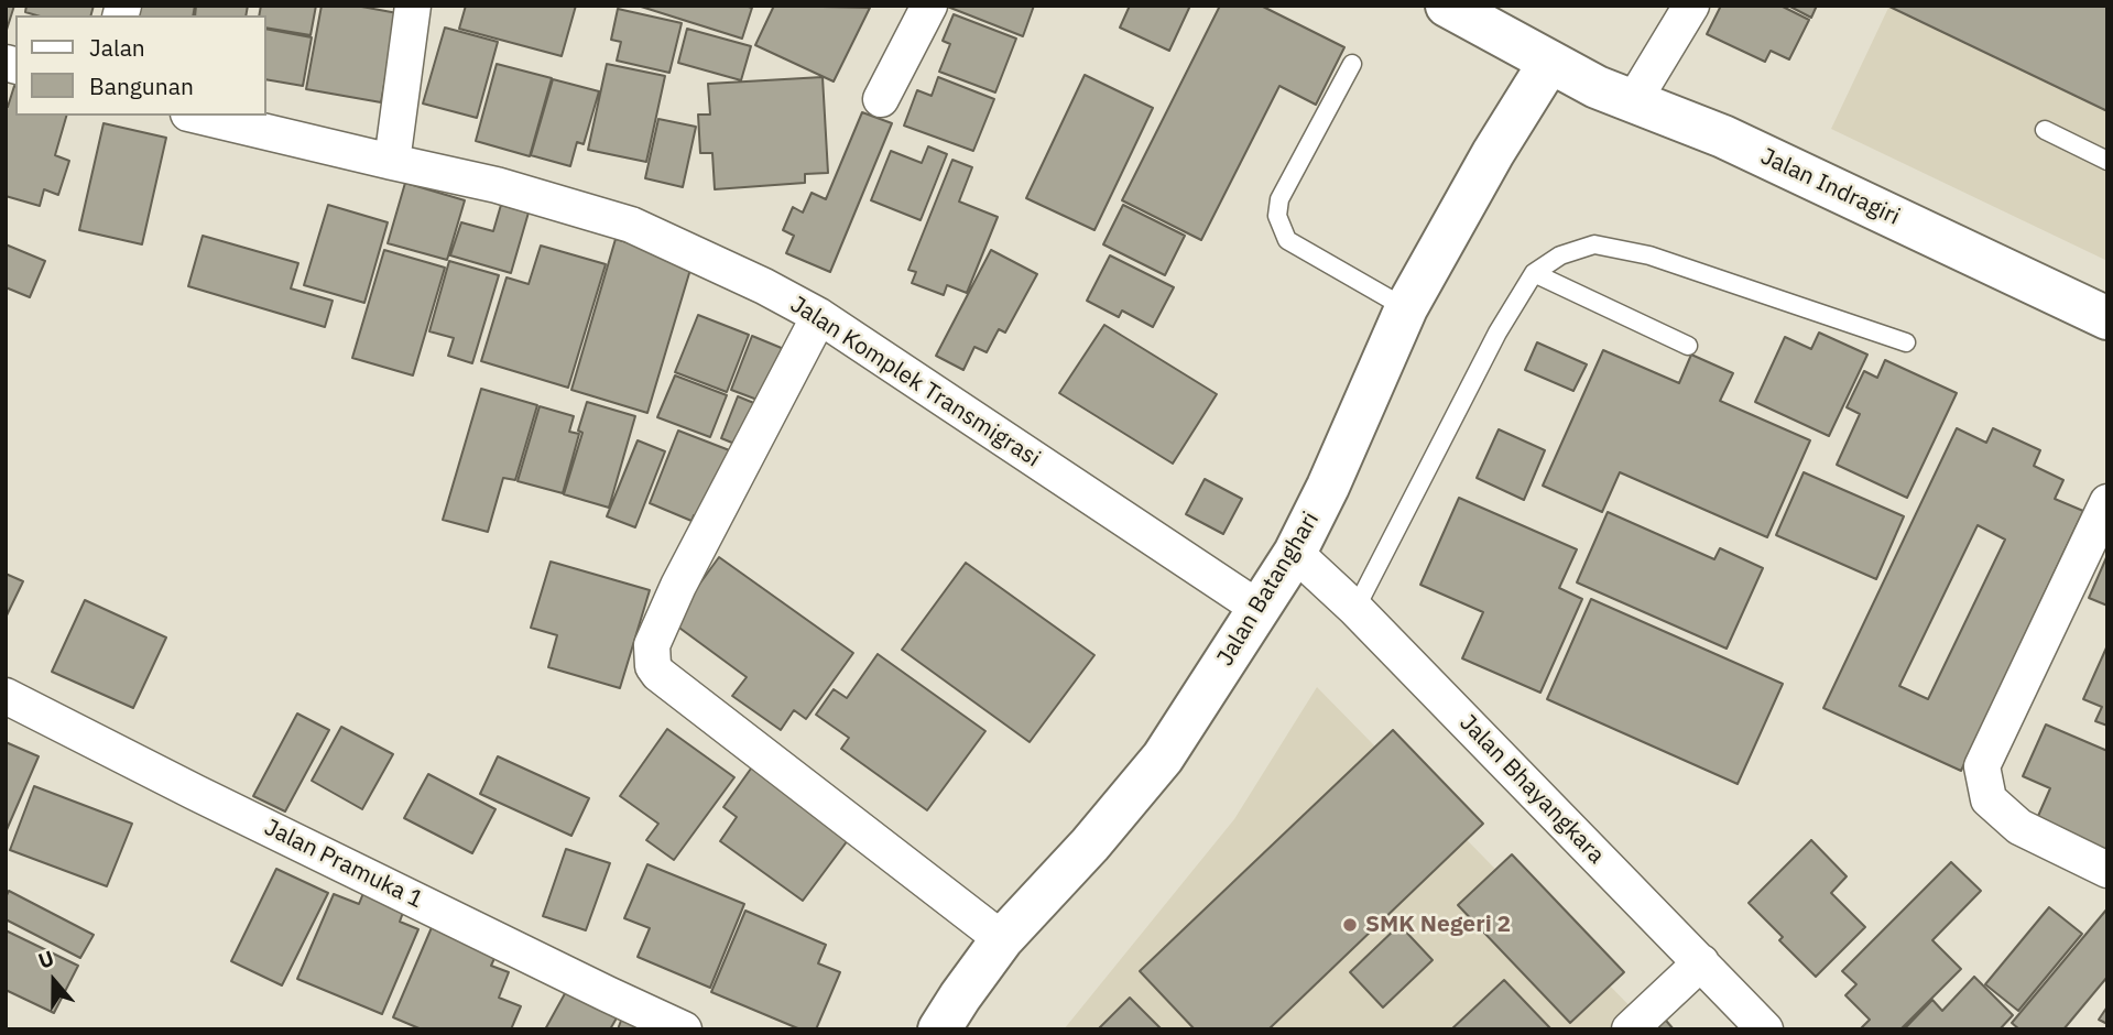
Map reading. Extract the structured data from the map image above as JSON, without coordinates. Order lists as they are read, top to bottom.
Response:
{
  "streets": {
    "street": [
      "Jalan Indragiri",
      "Jalan Komplek Transmigrasi",
      "Jalan Batanghari",
      "Jalan Bhayangkara",
      "Jalan Pramuka 1"
    ]
  },
  "crossings": [
    ["Jalan Indragiri", "Jalan Batanghari"],
    ["Jalan Komplek Transmigrasi", "Jalan Batanghari"],
    ["Jalan Batanghari", "Jalan Bhayangkara"]
  ],
  "places": ["SMK Negeri 2"],
  "legend": ["Jalan", "Bangunan"],
  "north": "top"
}
